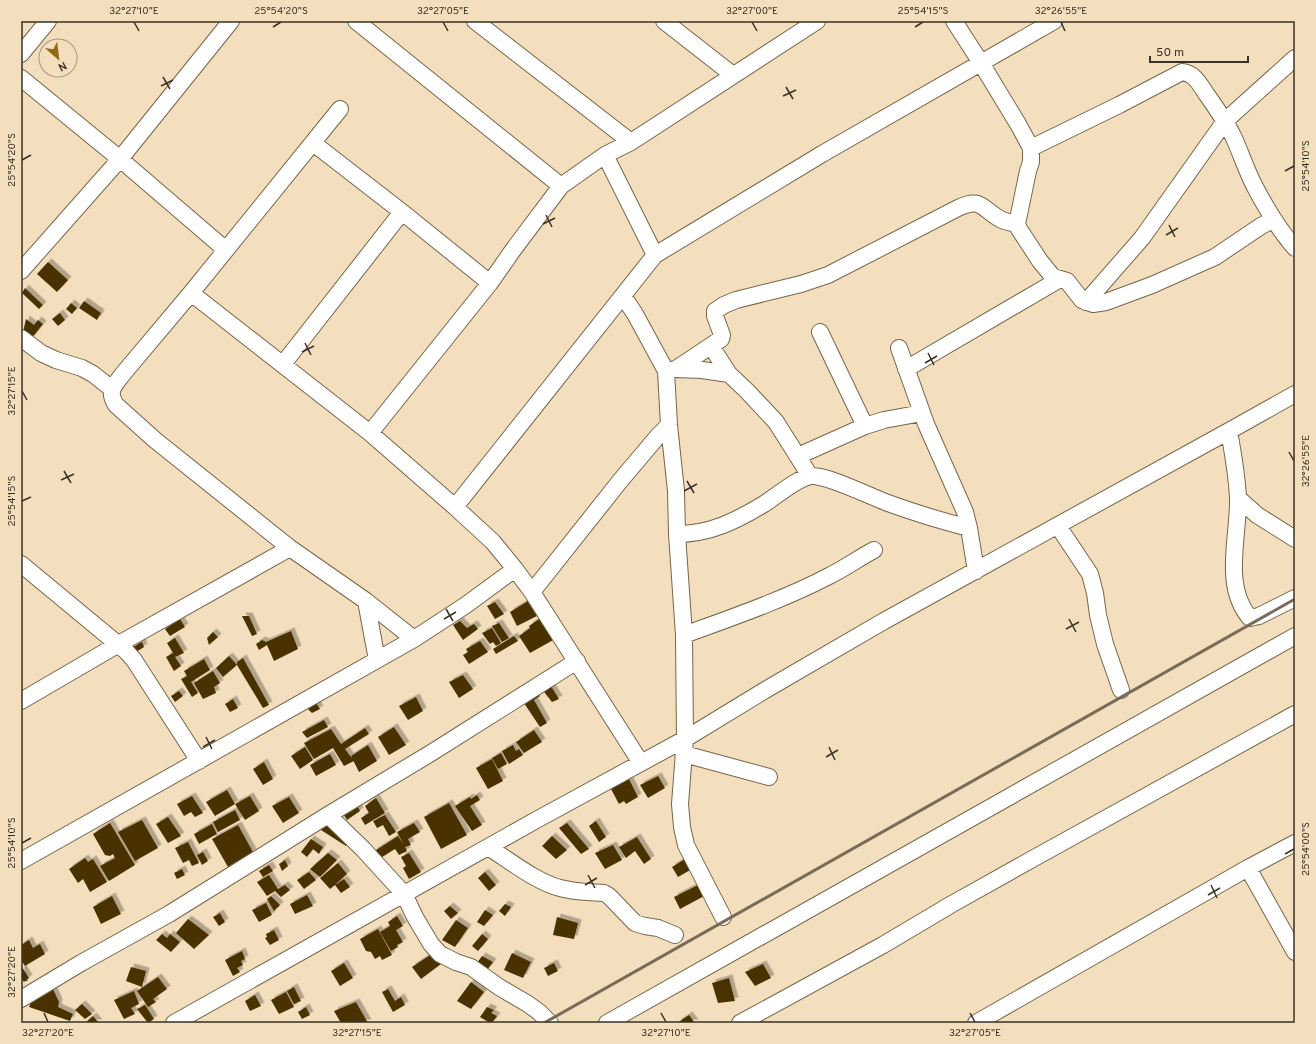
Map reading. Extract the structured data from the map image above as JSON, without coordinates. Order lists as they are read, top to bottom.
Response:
{
  "scale_bar": "50 m",
  "north": "bottom right",
  "coordinates": [
    "32°27'10\"E",
    "25°54'20\"S",
    "32°27'05\"E",
    "32°27'00\"E",
    "25°54'15\"S",
    "32°26'55\"E",
    "25°54'10\"S",
    "32°27'15\"E",
    "25°54'00\"S",
    "32°27'20\"E"
  ]
}
